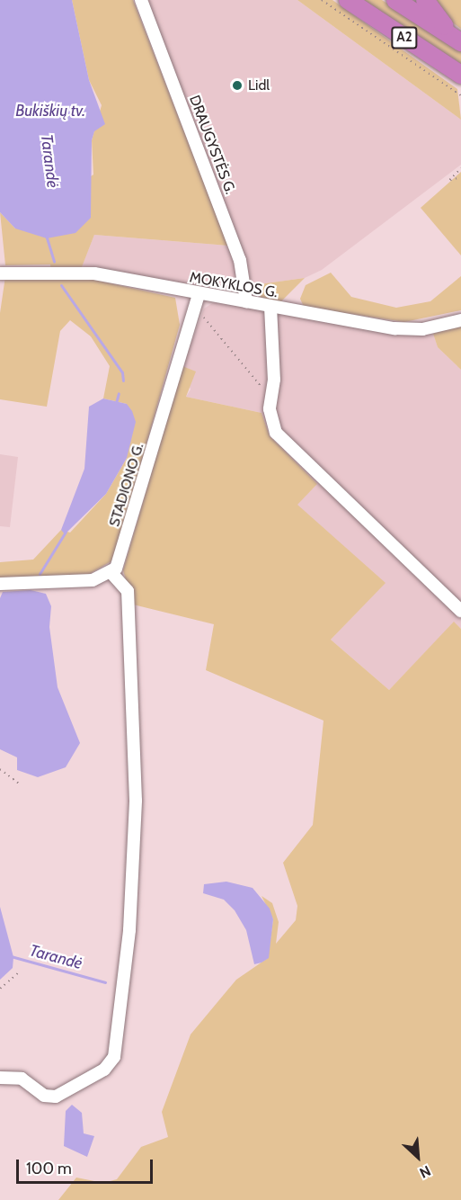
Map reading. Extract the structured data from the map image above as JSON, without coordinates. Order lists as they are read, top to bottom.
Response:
{
  "streets": {
    "highway": ["A2"],
    "street": ["DRAUGYSTĖS G.", "MOKYKLOS G.", "STADIONO G."]
  },
  "crossings": [
    ["DRAUGYSTĖS G.", "MOKYKLOS G."],
    ["MOKYKLOS G.", "STADIONO G."]
  ],
  "water": ["Bukiškių tv.", "Tarandė"],
  "places": ["Lidl"],
  "scale_bar": "100 m",
  "north": "bottom right"
}
